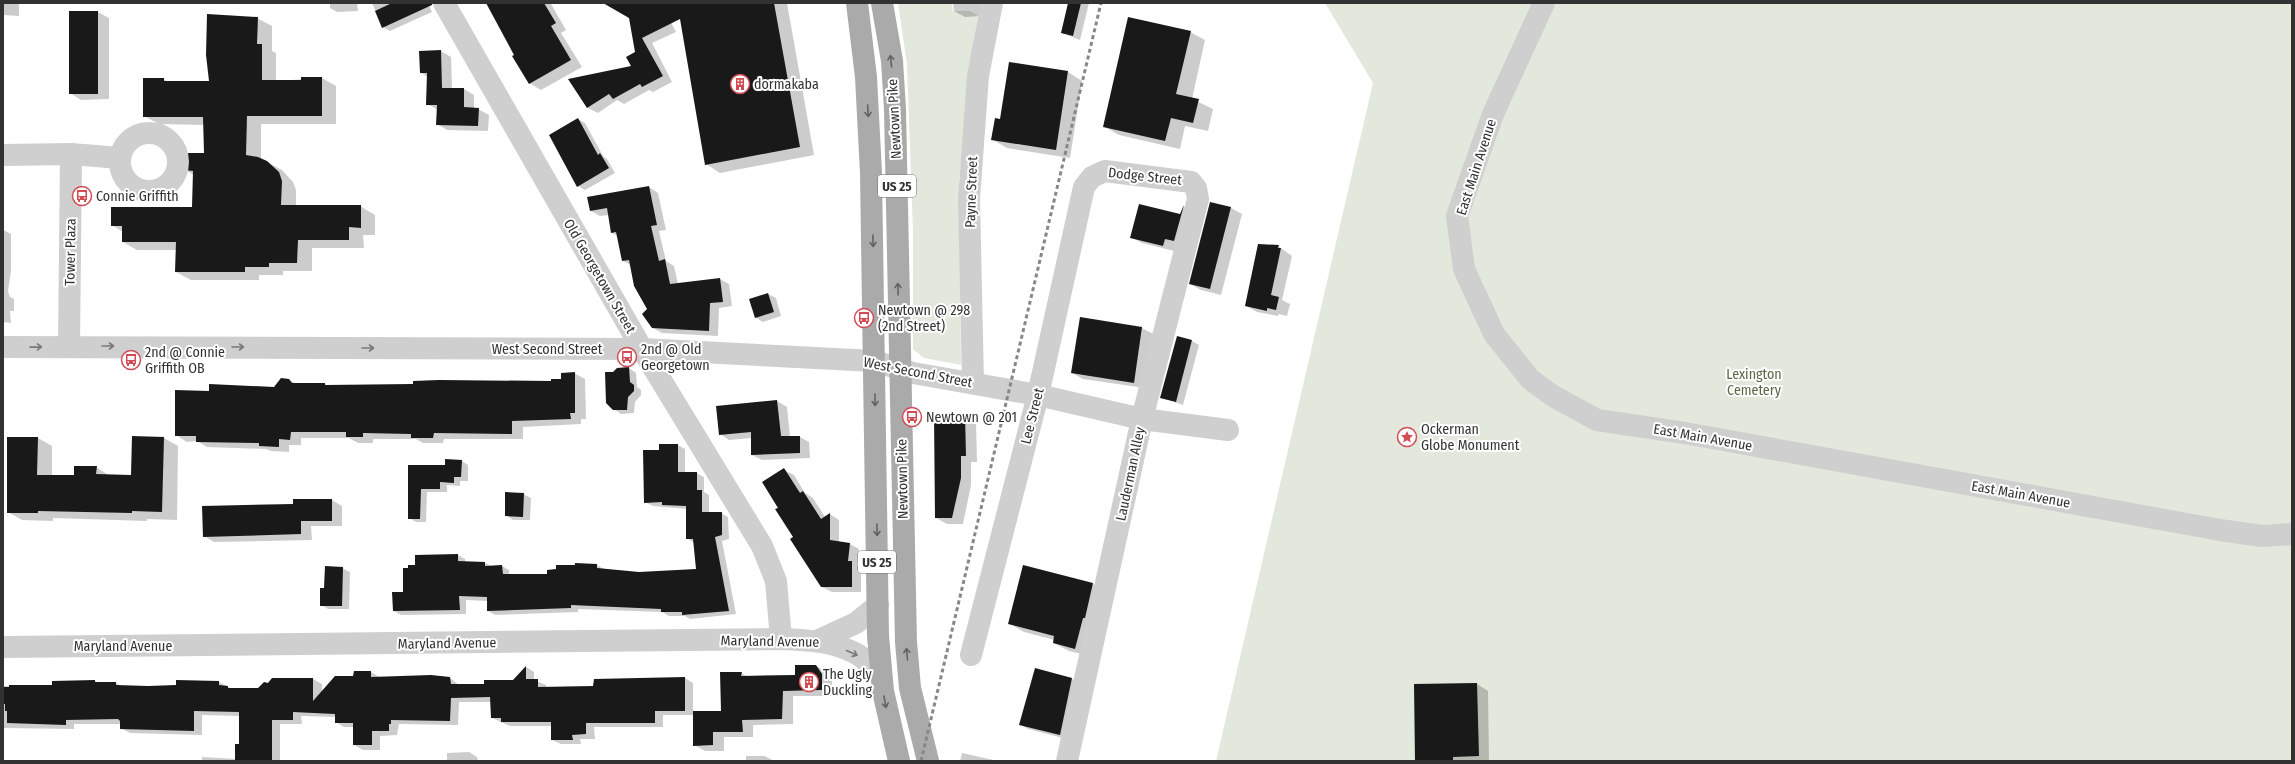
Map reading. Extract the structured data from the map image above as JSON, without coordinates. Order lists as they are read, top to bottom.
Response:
{
  "streets": {
    "main road": ["Newtown Pike", "US 25"],
    "street": [
      "East Main Avenue",
      "Dodge Street",
      "Payne Street",
      "Tower Plaza",
      "Old Georgetown Street",
      "West Second Street",
      "Lee Street",
      "Lauderman Alley",
      "Maryland Avenue"
    ]
  },
  "crossings": [
    ["Newtown Pike", "West Second Street"],
    ["Newtown Pike", "Maryland Avenue"],
    ["Dodge Street", "Lee Street"],
    ["Dodge Street", "Lauderman Alley"],
    ["Payne Street", "West Second Street"],
    ["Tower Plaza", "West Second Street"],
    ["Old Georgetown Street", "West Second Street"],
    ["Old Georgetown Street", "Maryland Avenue"],
    ["West Second Street", "Lee Street"],
    ["West Second Street", "Lauderman Alley"]
  ],
  "one_way": ["West Second Street"],
  "parks": ["Lexington Cemetery"],
  "places": {
    "building": ["dormakaba", "The Ugly Duckling"],
    "bus stop": [
      "Connie Griffith",
      "Newtown @ 298 (2nd Street)",
      "2nd @ Old Georgetown",
      "2nd @ Connie Griffith OB",
      "Newtown @ 201"
    ],
    "place": ["Ockerman Globe Monument"]
  }
}
